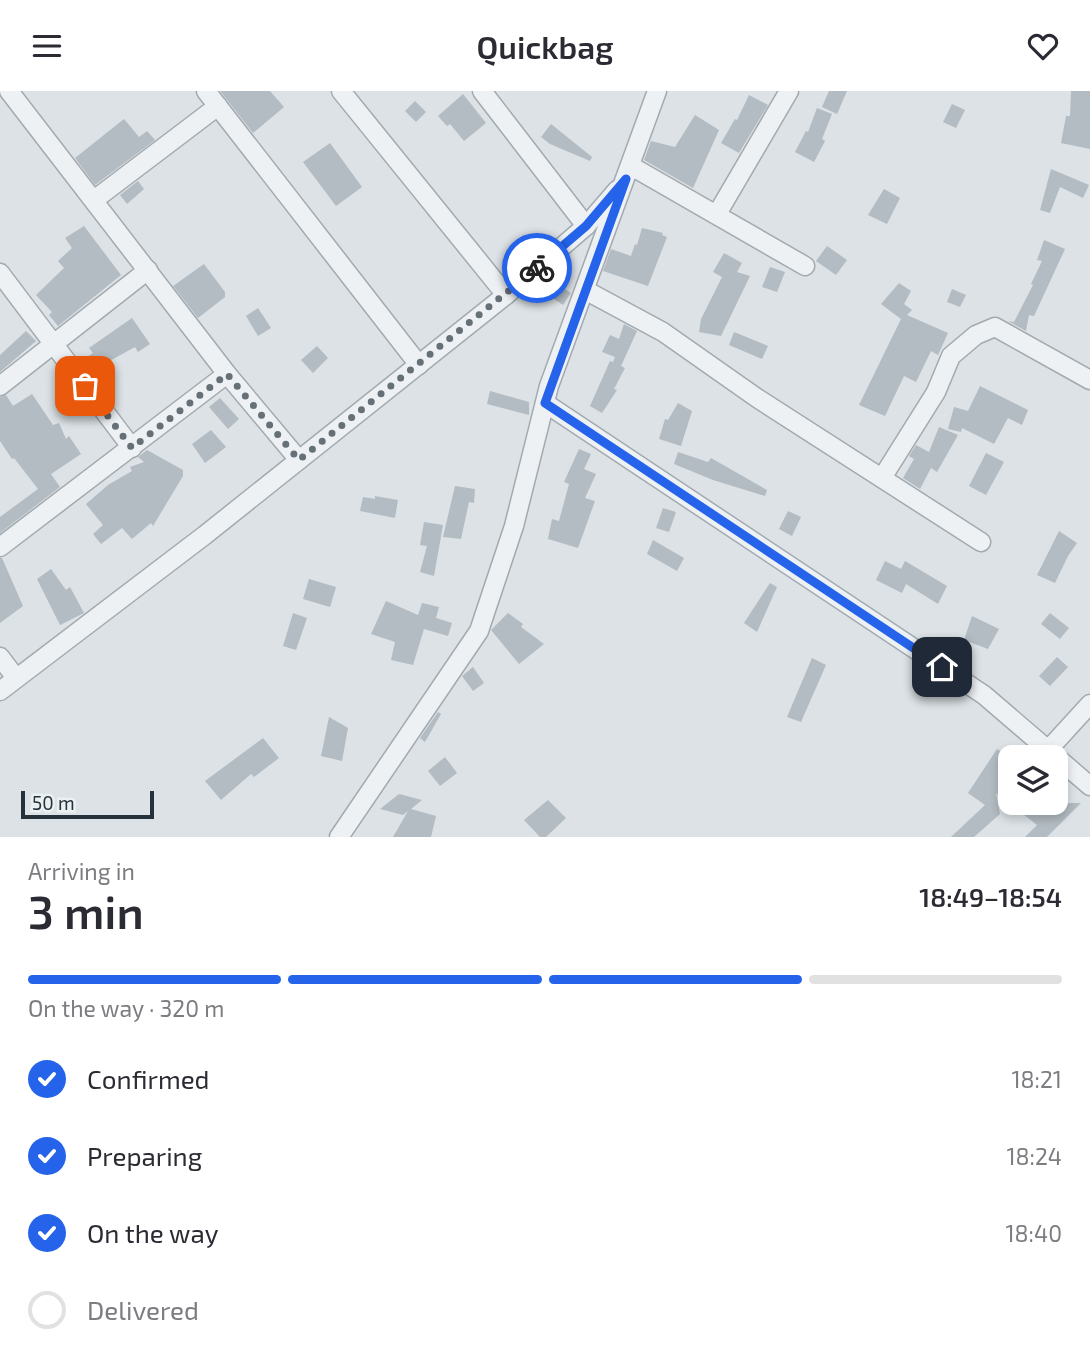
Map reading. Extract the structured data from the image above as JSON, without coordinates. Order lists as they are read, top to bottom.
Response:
{
  "scale_bar": "50 m",
  "page": {
    "header": "Quickbag",
    "scale": "50 m",
    "heading": ["3 min", "Arriving in", "18:49–18:54"],
    "bar": "On the way · 320 m",
    "list": [
      ["Confirmed", "18:21"],
      ["Preparing", "18:24"],
      ["On the way", "18:40"],
      "Delivered"
    ]
  }
}
